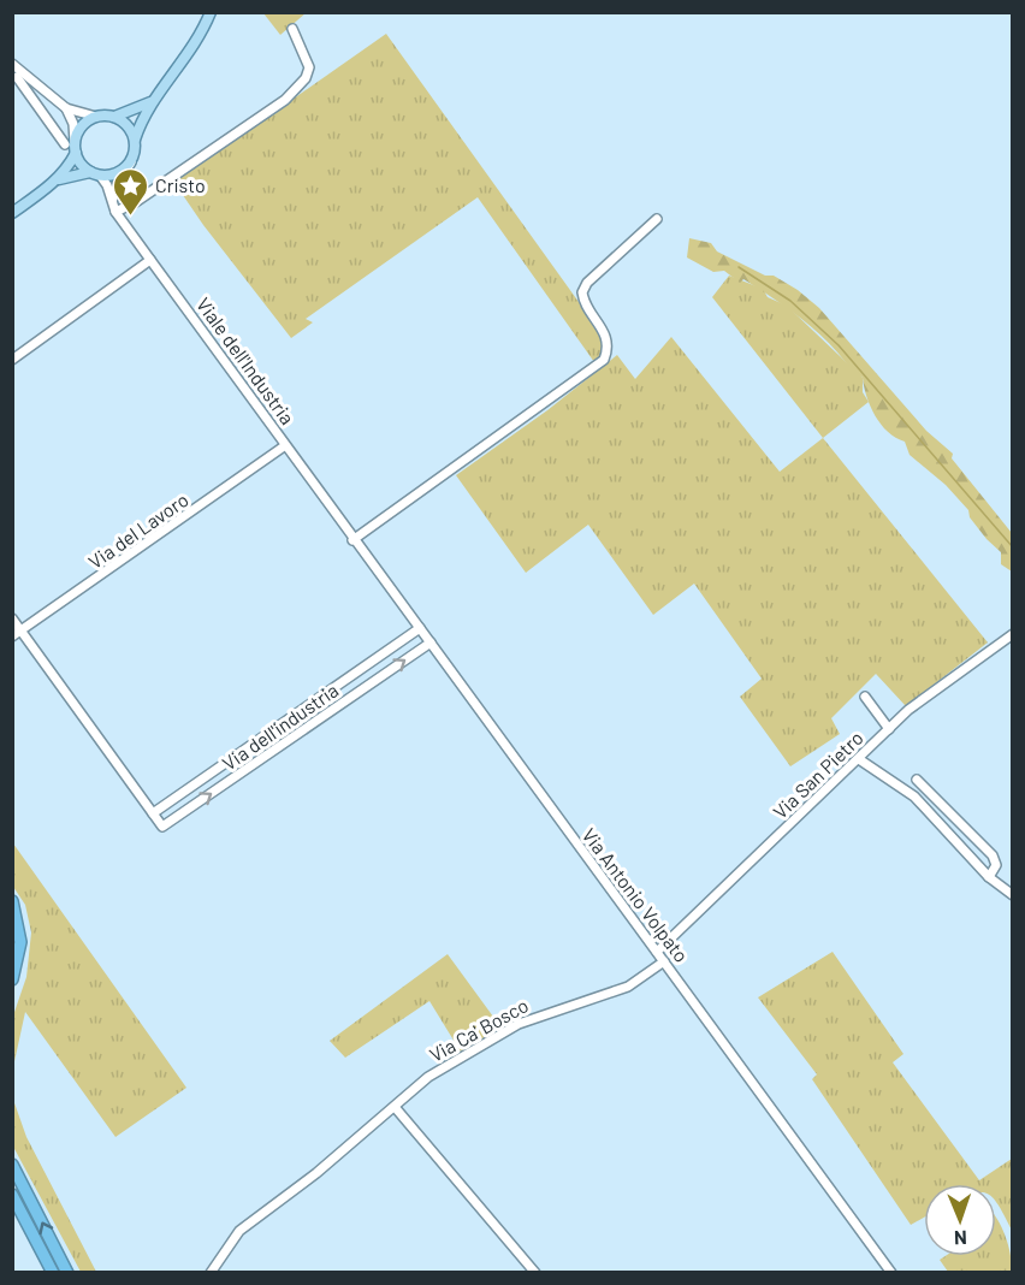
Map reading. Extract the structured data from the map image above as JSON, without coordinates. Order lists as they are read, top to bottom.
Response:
{
  "streets": {
    "street": [
      "Viale dell'Industria",
      "Via del Lavoro",
      "Via dell'industria",
      "Via San Pietro",
      "Via Antonio Volpato",
      "Via Ca' Bosco"
    ]
  },
  "crossings": [
    ["Viale dell'Industria", "Via del Lavoro"],
    ["Viale dell'Industria", "Via Antonio Volpato"],
    ["Via dell'industria", "Via Antonio Volpato"],
    ["Via San Pietro", "Via Antonio Volpato"],
    ["Via Antonio Volpato", "Via Ca' Bosco"]
  ],
  "places": {
    "place": ["Cristo"]
  },
  "north": "bottom"
}
